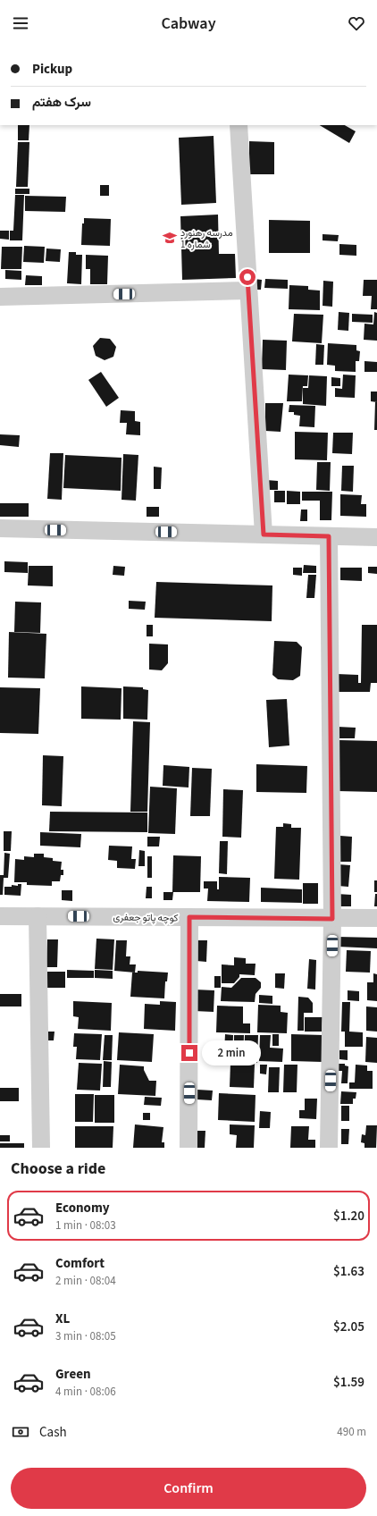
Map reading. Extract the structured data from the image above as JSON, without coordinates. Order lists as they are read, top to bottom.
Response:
{
  "streets": {
    "street": ["کوچه پاتو جعفری"]
  },
  "places": {
    "school or university": ["مدرسه رهنورد شماره 1"]
  },
  "page": {
    "header": "Cabway",
    "banner": ["Pickup", "سرک هفتم"],
    "bubble": "2 min",
    "heading": "Choose a ride",
    "list": [
      {
        "name": "Economy",
        "note": "1 min · 08:03",
        "value": "$1.20"
      },
      {
        "name": "Comfort",
        "note": "2 min · 08:04",
        "value": "$1.63"
      },
      {
        "name": "XL",
        "note": "3 min · 08:05",
        "value": "$2.05"
      },
      {
        "name": "Green",
        "note": "4 min · 08:06",
        "value": "$1.59"
      }
    ],
    "pay": ["Cash", "490 m"],
    "buttons": "Confirm"
  }
}
